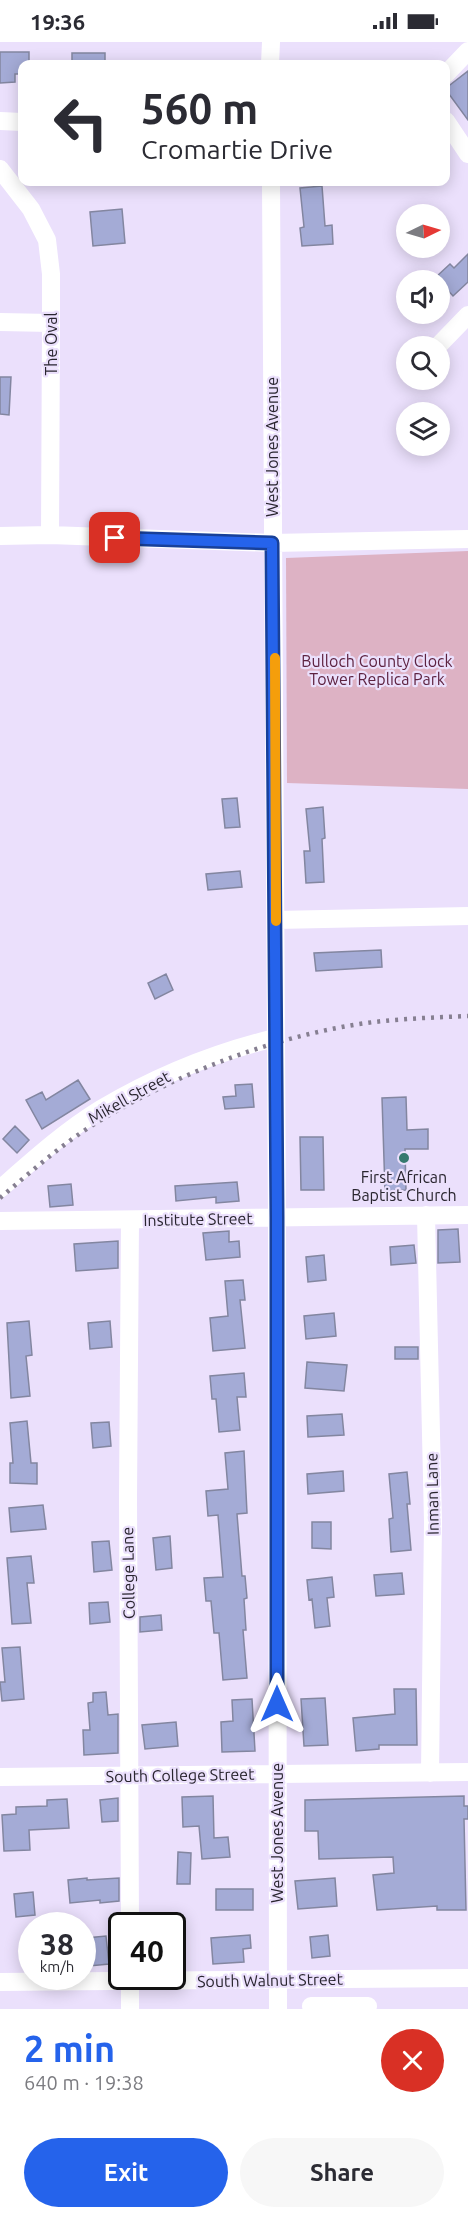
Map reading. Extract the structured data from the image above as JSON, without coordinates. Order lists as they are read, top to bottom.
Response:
{
  "streets": {
    "street": [
      "The Oval",
      "West Jones Avenue",
      "Mikell Street",
      "Institute Street",
      "Inman Lane",
      "College Lane",
      "South College Street",
      "South Walnut Street"
    ]
  },
  "crossings": [
    ["West Jones Avenue", "Mikell Street"],
    ["West Jones Avenue", "Institute Street"],
    ["West Jones Avenue", "South College Street"],
    ["West Jones Avenue", "South Walnut Street"],
    ["Institute Street", "Inman Lane"],
    ["Institute Street", "College Lane"],
    ["Inman Lane", "South College Street"],
    ["College Lane", "South College Street"]
  ],
  "parks": ["Bulloch County Clock Tower Replica Park"],
  "places": ["First African Baptist Church"],
  "north": "right",
  "page": {
    "status": "19:36",
    "turn": ["560 m", "Cromartie Drive"],
    "speed": "38 km/h",
    "limit": "40",
    "heading": ["2 min", "640 m · 19:38"],
    "buttons": ["Exit", "Share"]
  }
}
